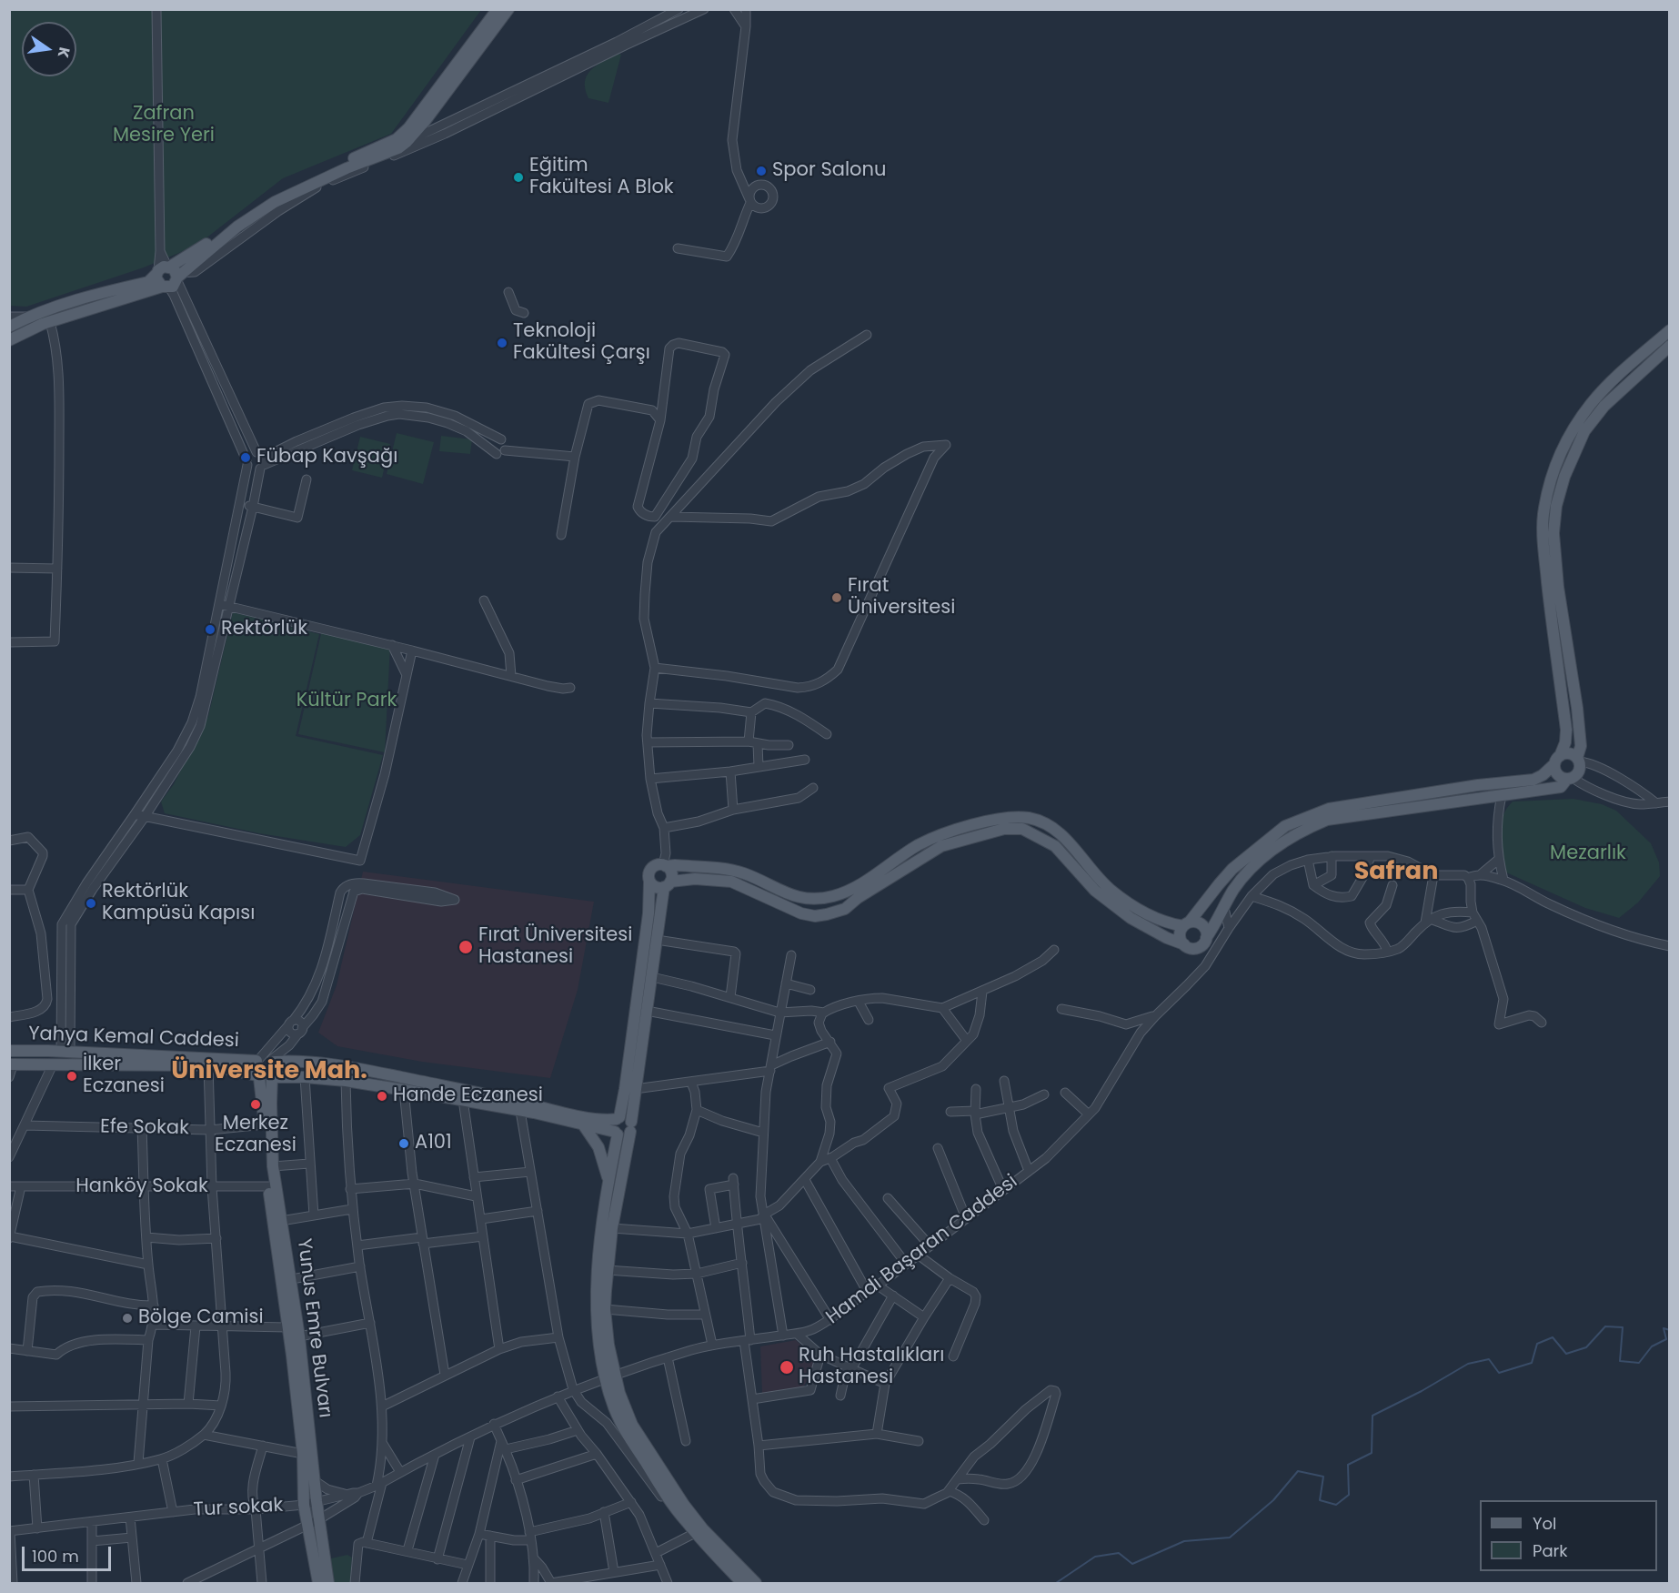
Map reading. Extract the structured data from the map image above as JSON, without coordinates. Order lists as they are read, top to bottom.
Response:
{
  "streets": {
    "main road": ["Yahya Kemal Caddesi", "Yunus Emre Bulvarı"],
    "street": [
      "Efe Sokak",
      "Hanköy Sokak",
      "Hamdi Başaran Caddesi",
      "Tur sokak"
    ]
  },
  "crossings": [
    ["Yahya Kemal Caddesi", "Yunus Emre Bulvarı"],
    ["Efe Sokak", "Yunus Emre Bulvarı"],
    ["Hanköy Sokak", "Yunus Emre Bulvarı"],
    ["Hamdi Başaran Caddesi", "Yunus Emre Bulvarı"],
    ["Hamdi Başaran Caddesi", "Tur sokak"],
    ["Yunus Emre Bulvarı", "Tur sokak"]
  ],
  "districts": ["Safran", "Üniversite Mah."],
  "parks": ["Zafran Mesire Yeri", "Kültür Park", "Mezarlık"],
  "places": [
    "Spor Salonu",
    "Eğitim Fakültesi A Blok",
    "Teknoloji Fakültesi Çarşı",
    "Fübap Kavşağı",
    "Fırat Üniversitesi",
    "Rektörlük",
    "Rektörlük Kampüsü Kapısı",
    "Fırat Üniversitesi Hastanesi",
    "İlker Eczanesi",
    "Hande Eczanesi",
    "Merkez Eczanesi",
    "A101",
    "Bölge Camisi",
    "Ruh Hastalıkları Hastanesi"
  ],
  "legend": ["Yol", "Park"],
  "scale_bar": "100 m",
  "north": "right"
}
